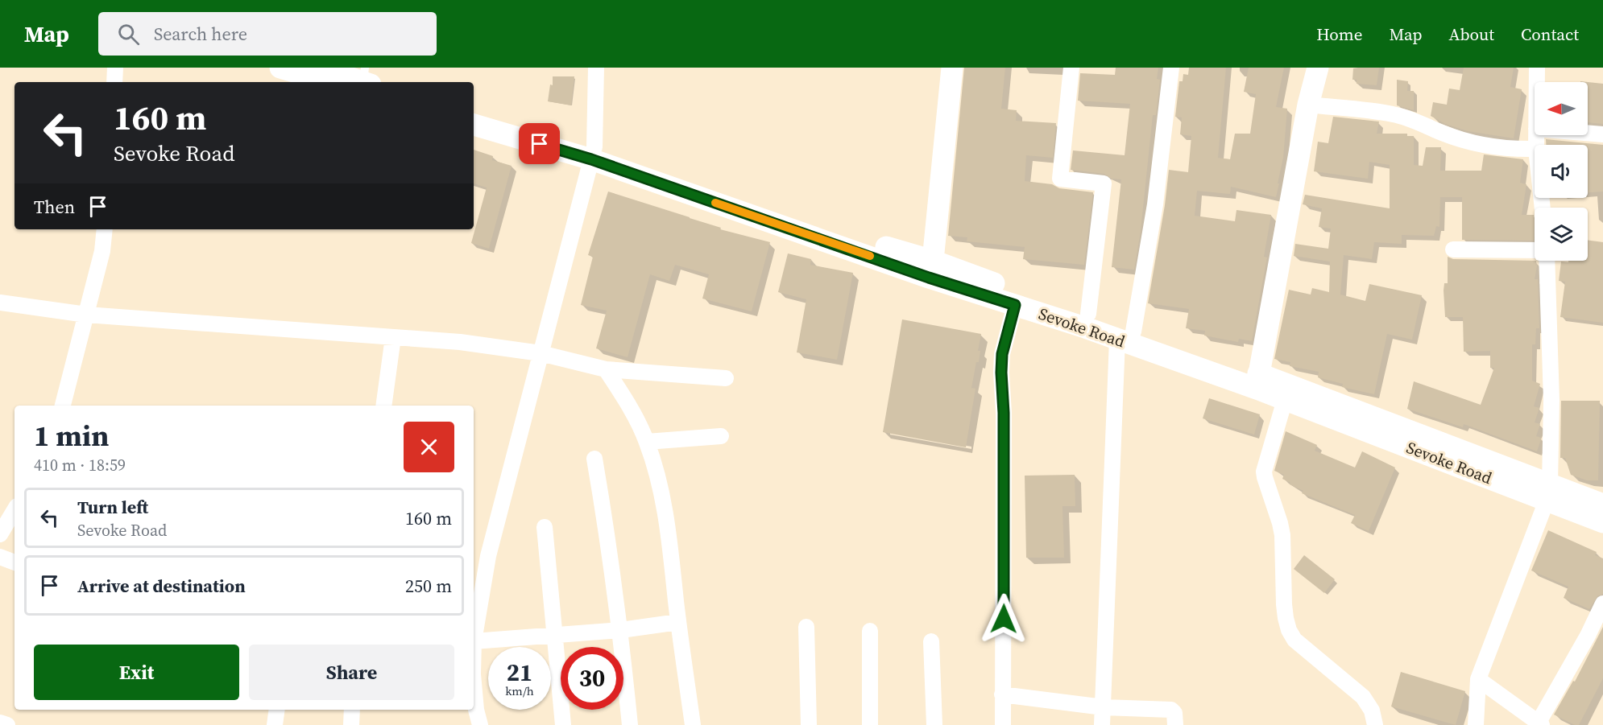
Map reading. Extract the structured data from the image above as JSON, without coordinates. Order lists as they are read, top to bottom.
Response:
{
  "streets": {
    "main road": ["Sevoke Road"]
  },
  "north": "left",
  "page": {
    "header": "Map",
    "search": "Search here",
    "nav": [
      "Home",
      "Map",
      "About",
      "Contact"
    ],
    "turn": ["160 m", "Sevoke Road"],
    "then": "Then",
    "heading": ["1 min", "410 m · 18:59"],
    "list": [
      {
        "name": "Turn left",
        "note": "Sevoke Road",
        "value": "160 m"
      },
      {
        "name": "Arrive at destination",
        "value": "250 m"
      }
    ],
    "buttons": ["Exit", "Share"],
    "speed": "21 km/h",
    "limit": "30"
  }
}
